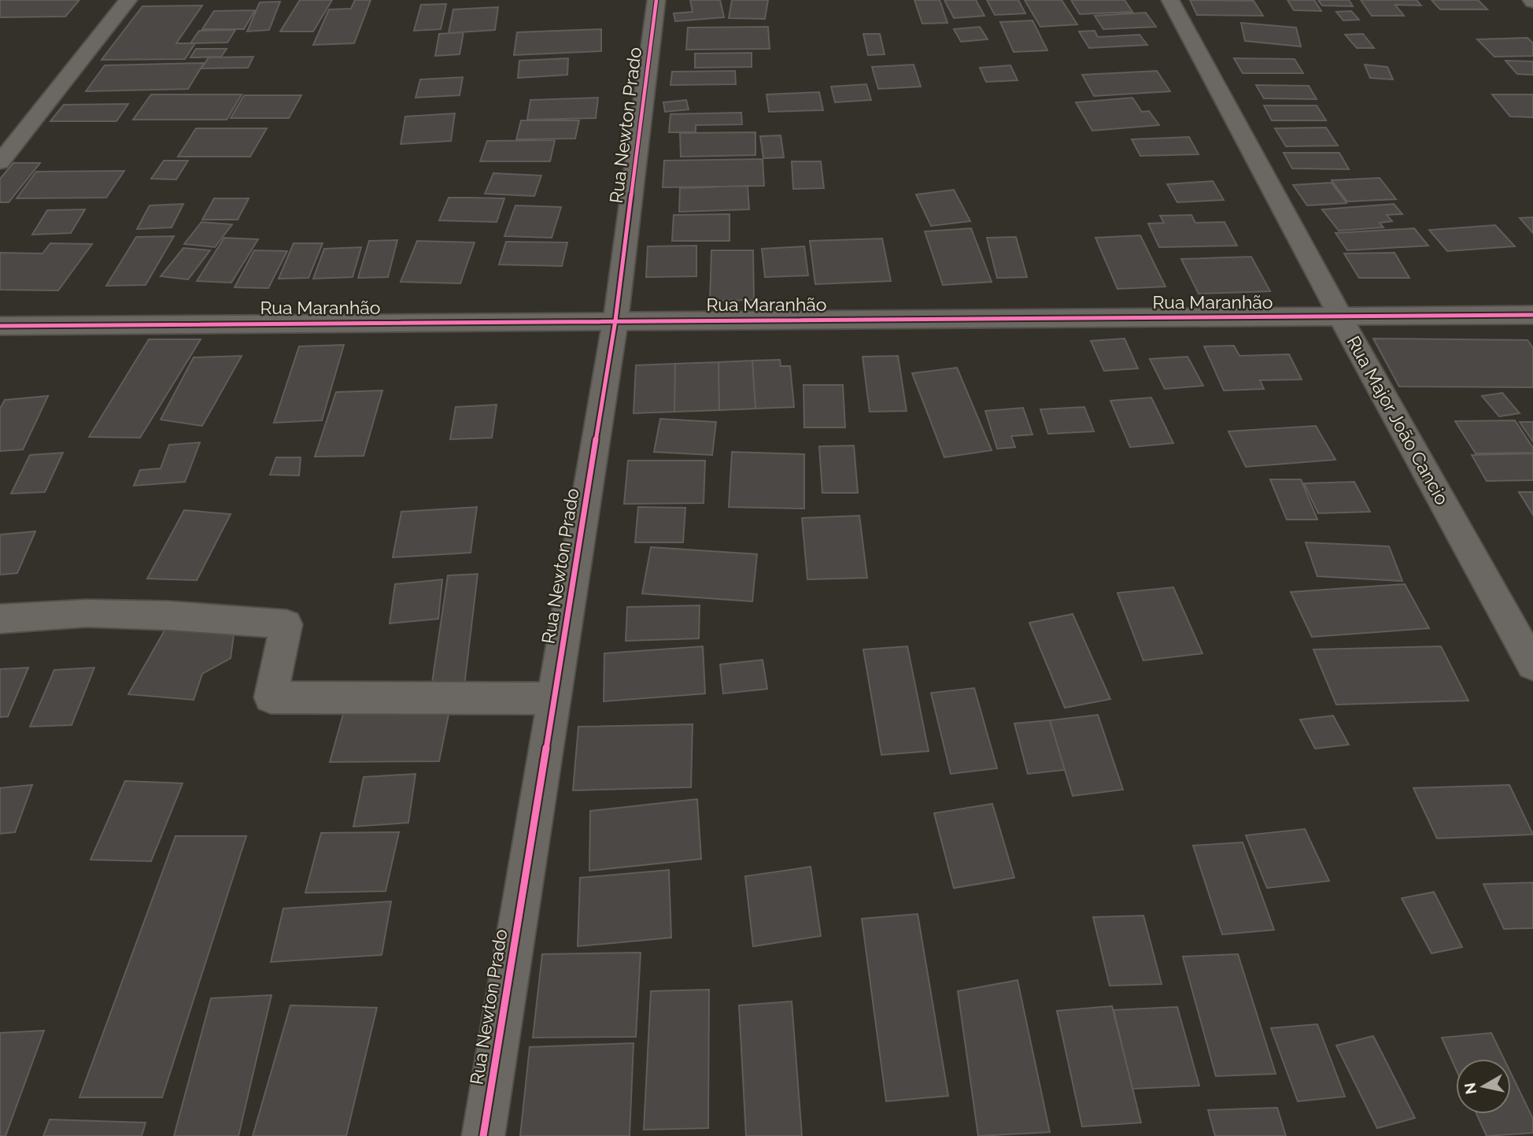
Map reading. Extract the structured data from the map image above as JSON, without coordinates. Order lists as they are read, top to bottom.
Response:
{
  "streets": {
    "street": ["Rua Newton Prado", "Rua Maranhão", "Rua Major João Cancio"]
  },
  "crossings": [
    ["Rua Newton Prado", "Rua Maranhão"],
    ["Rua Maranhão", "Rua Major João Cancio"]
  ],
  "north": "left"
}
